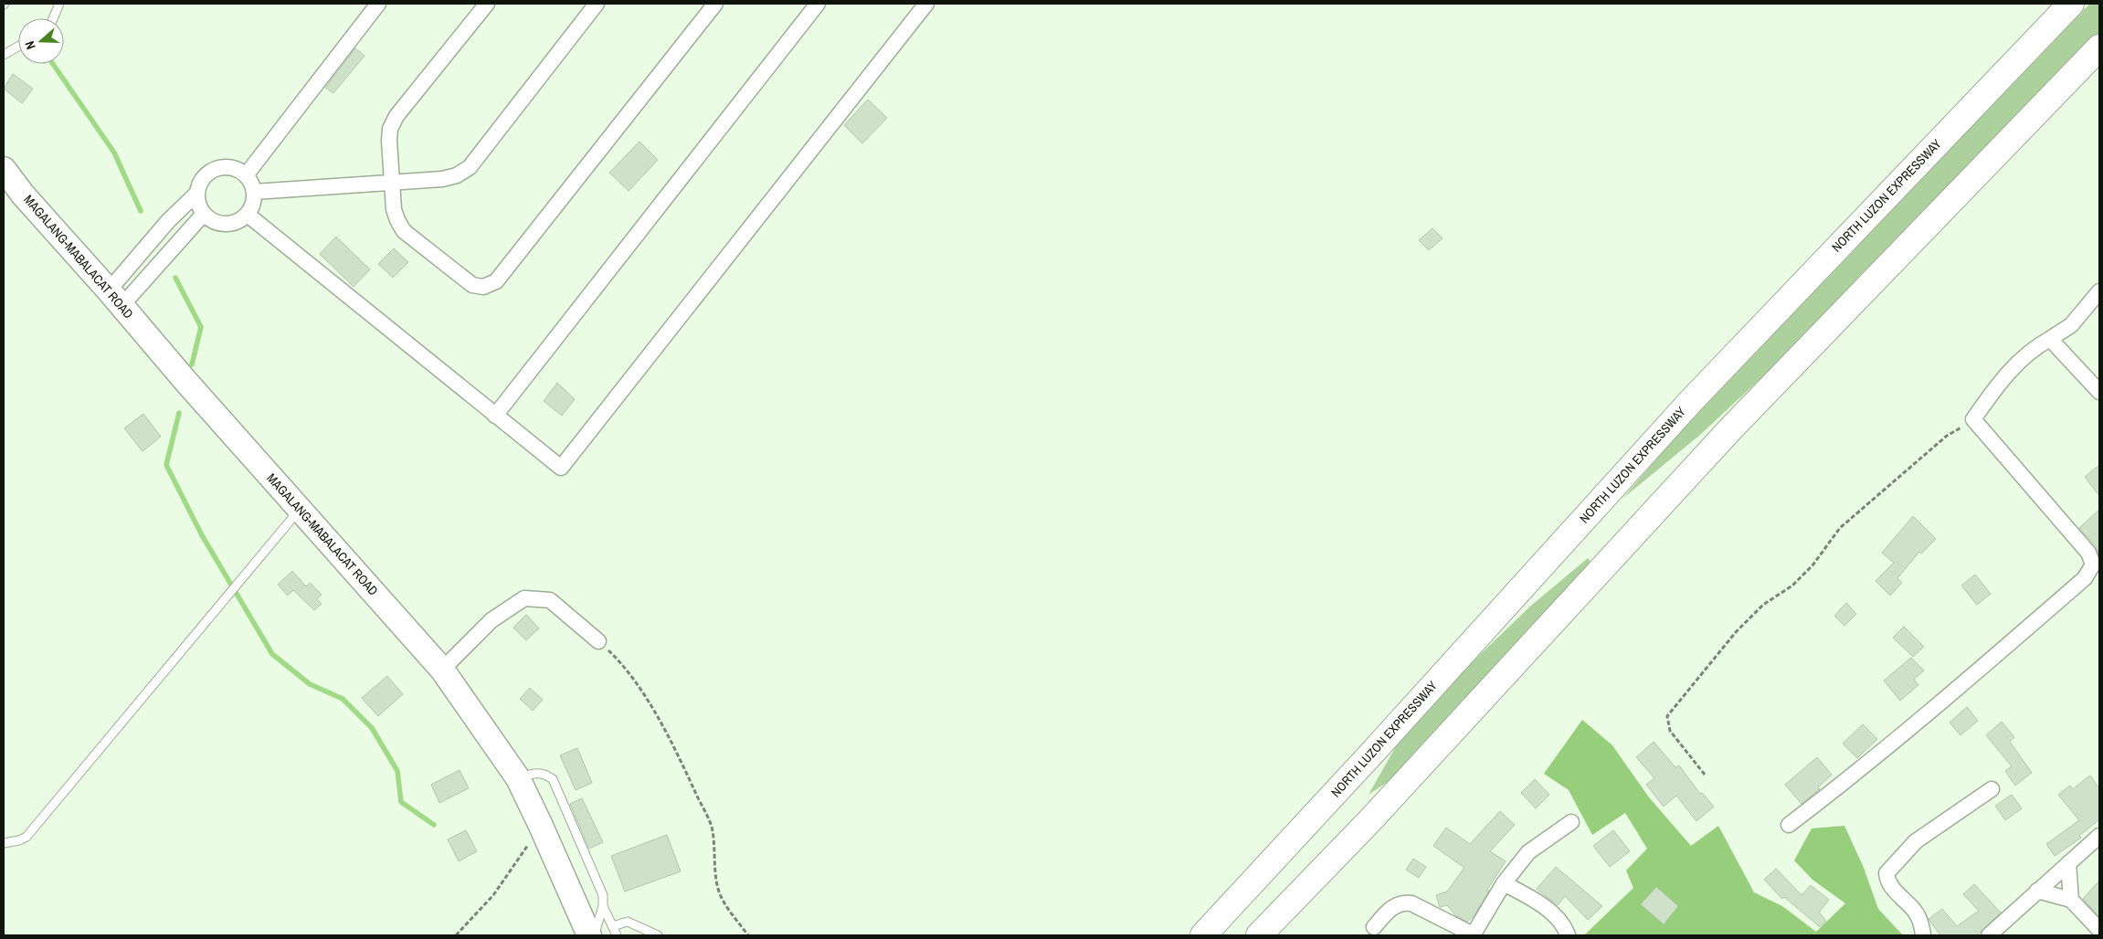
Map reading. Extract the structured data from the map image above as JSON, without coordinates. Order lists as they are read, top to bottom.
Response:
{
  "streets": {
    "highway": ["NORTH LUZON EXPRESSWAY"],
    "main road": ["MAGALANG-MABALACAT ROAD"]
  },
  "north": "left"
}
